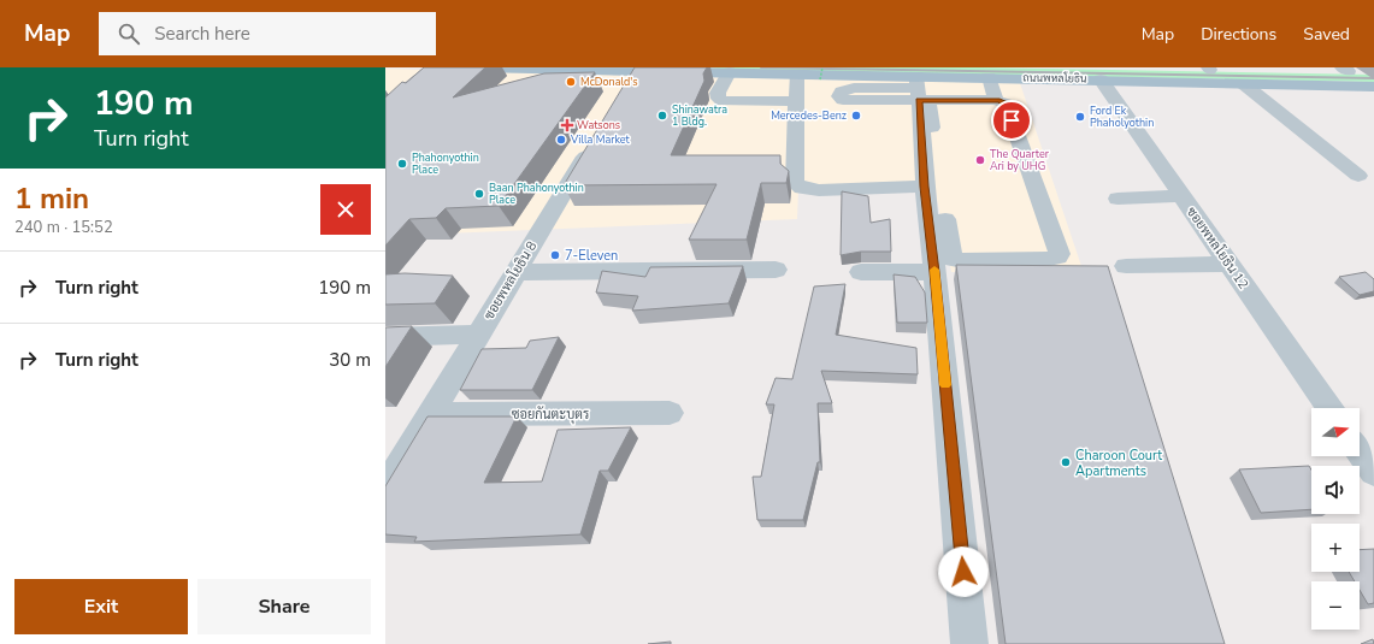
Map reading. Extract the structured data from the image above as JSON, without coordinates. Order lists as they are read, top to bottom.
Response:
{
  "streets": {
    "main road": ["ถนนพหลโยธิน"],
    "street": ["ซอยพหลโยธิน 12", "ซอยพหลโยธิน 8", "ซอยกันตะบุตร"]
  },
  "crossings": [
    ["ถนนพหลโยธิน", "ซอยพหลโยธิน 12"],
    ["ซอยพหลโยธิน 8", "ซอยกันตะบุตร"]
  ],
  "places": {
    "other": [
      "McDonald's",
      "Shinawatra 1 Bldg.",
      "Mercedes-Benz",
      "Ford Ek Phaholyothin",
      "Villa Market",
      "The Quarter Ari by UHG",
      "Phahonyothin Place",
      "Baan Phahonyothin Place",
      "7-Eleven",
      "Charoon Court Apartments"
    ],
    "health": ["Watsons"]
  },
  "north": "right",
  "page": {
    "header": "Map",
    "search": "Search here",
    "nav": ["Map", "Directions", "Saved"],
    "turn": ["190 m", "Turn right"],
    "heading": ["1 min", "240 m · 15:52"],
    "list": [
      {
        "name": "Turn right",
        "value": "190 m"
      },
      {
        "name": "Turn right",
        "value": "30 m"
      }
    ],
    "map_buttons": ["+", "−"],
    "buttons": ["Exit", "Share"]
  }
}
